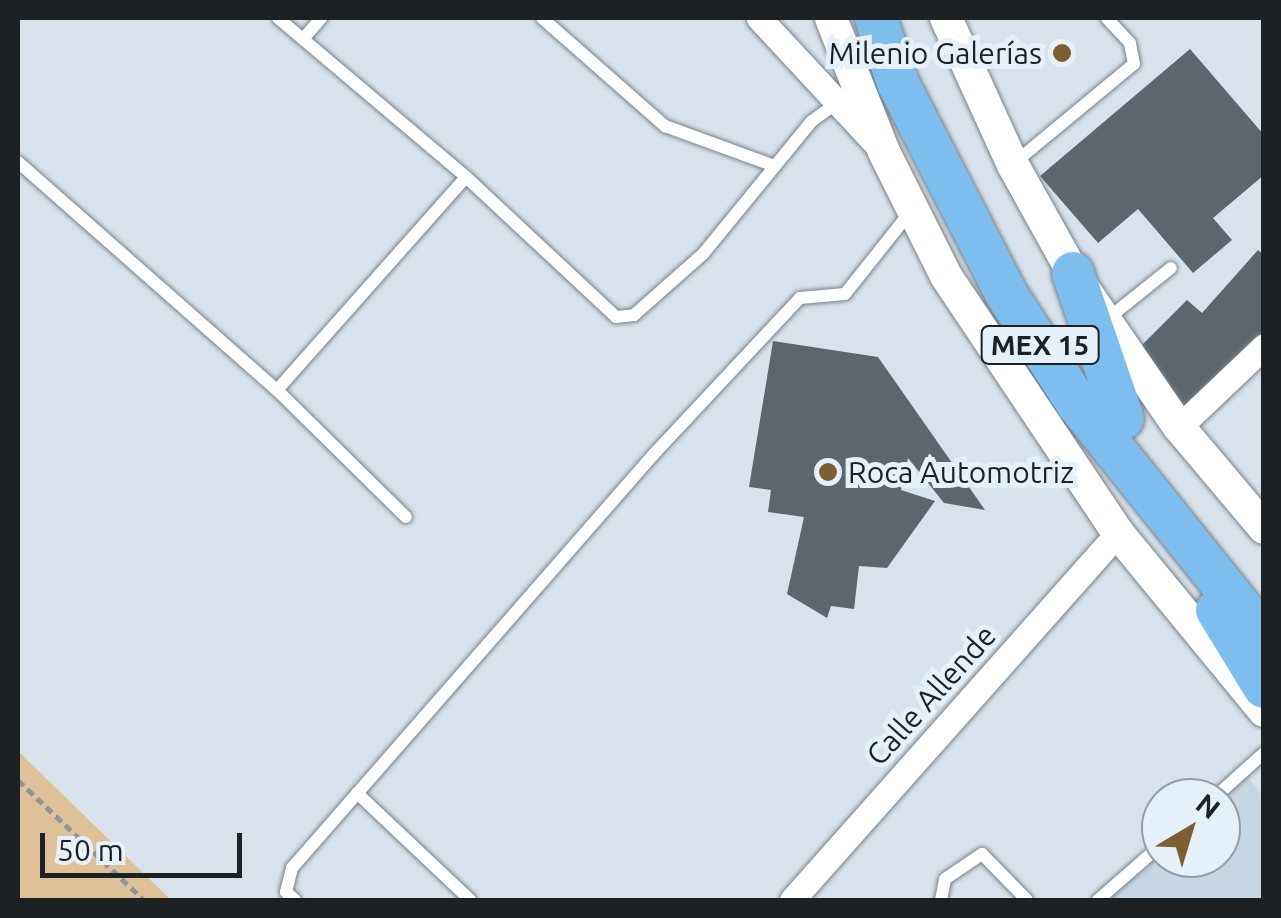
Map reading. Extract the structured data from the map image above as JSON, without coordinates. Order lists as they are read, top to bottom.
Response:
{
  "streets": {
    "highway": ["MEX 15"],
    "street": ["Calle Allende"]
  },
  "places": ["Milenio Galerías", "Roca Automotriz"],
  "scale_bar": "50 m",
  "north": "top right"
}
